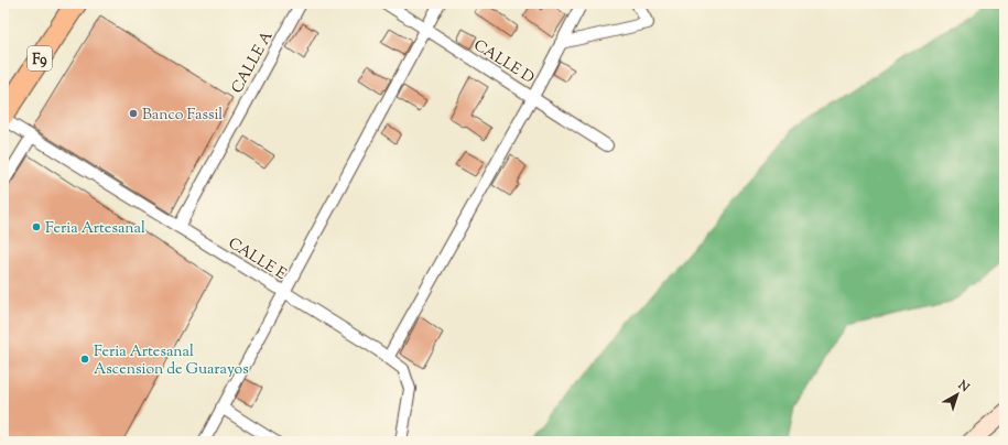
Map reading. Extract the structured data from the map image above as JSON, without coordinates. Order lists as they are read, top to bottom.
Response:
{
  "streets": {
    "highway": ["F9"],
    "street": ["CALLE D", "CALLE A", "CALLE E"]
  },
  "crossings": [
    ["CALLE A", "CALLE E"]
  ],
  "places": ["Banco Fassil", "Feria Artesanal", "Feria Artesanal Ascension de Guarayos"],
  "north": "top right"
}
